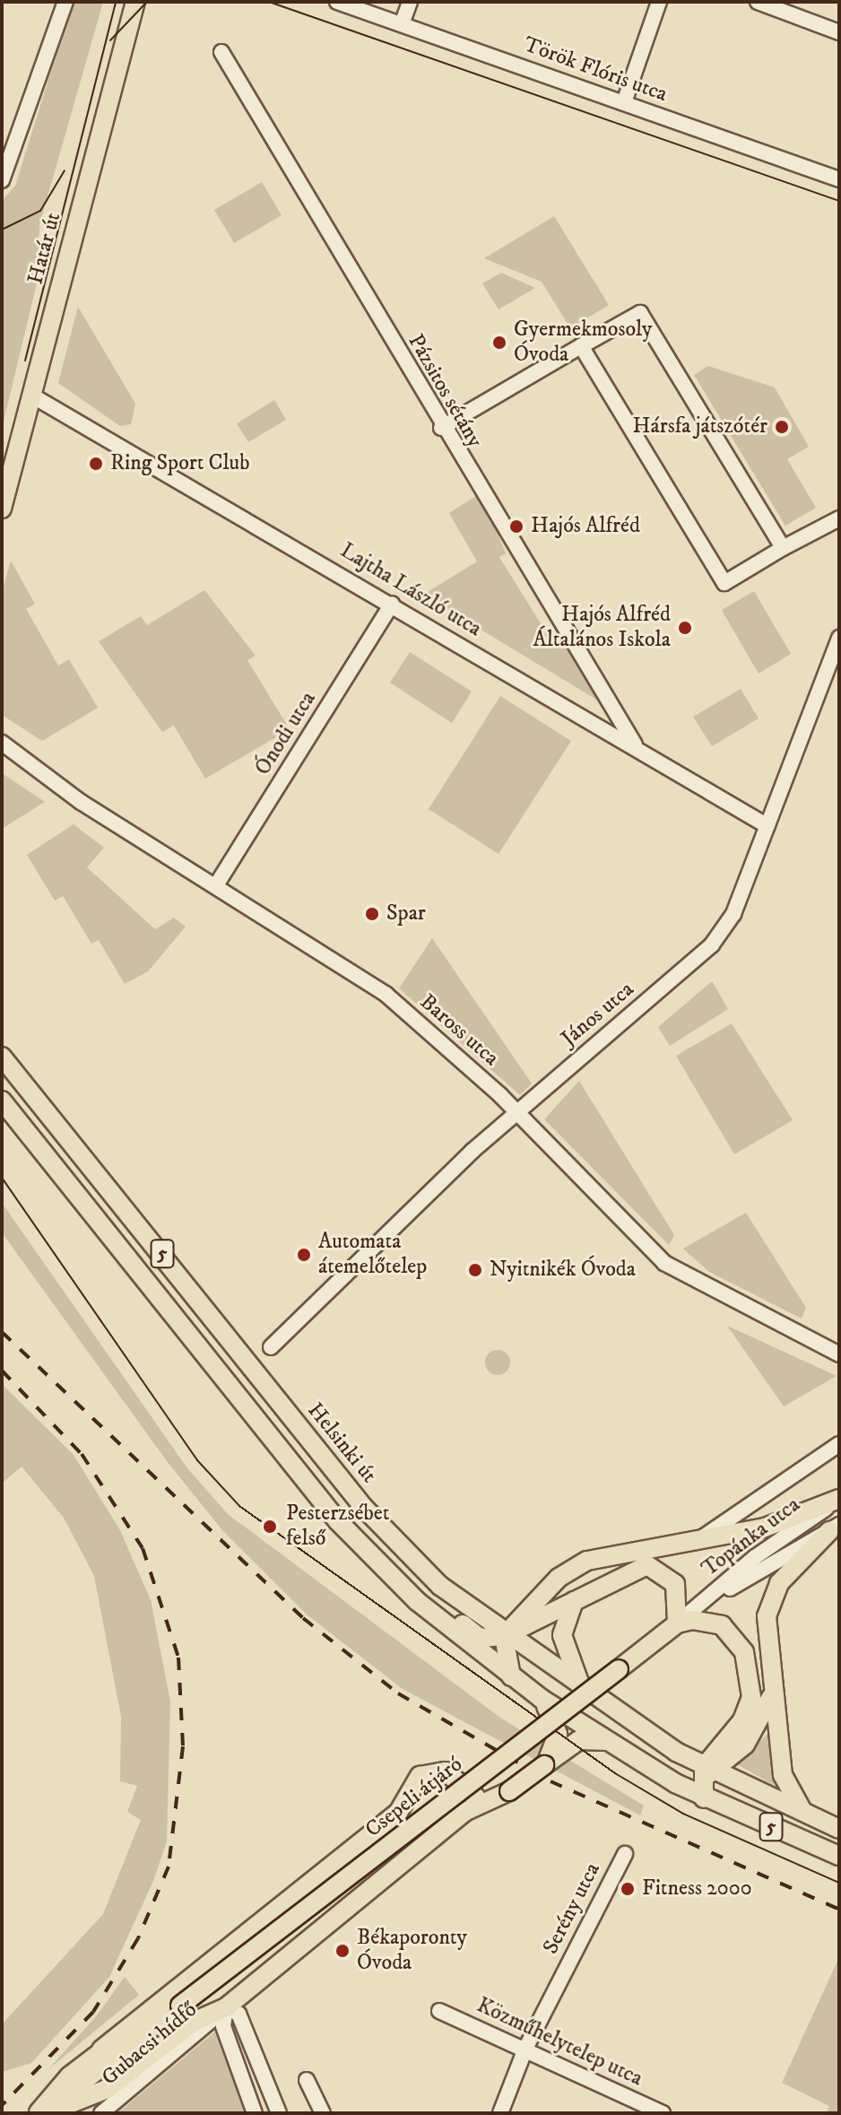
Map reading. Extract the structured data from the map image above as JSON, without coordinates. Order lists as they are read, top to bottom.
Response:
{
  "streets": {
    "main road": [
      "Határ út",
      "5",
      "Helsinki út",
      "Csepeli átjáró"
    ],
    "street": [
      "Török Flóris utca",
      "Pázsitos sétány",
      "Lajtha László utca",
      "Ónodi utca",
      "János utca",
      "Baross utca",
      "Topánka utca",
      "Serény utca",
      "Közműhelytelep utca",
      "Gubacsi hídfő"
    ]
  },
  "crossings": [
    ["Határ út", "Lajtha László utca"],
    ["Pázsitos sétány", "Lajtha László utca"],
    ["Lajtha László utca", "Ónodi utca"],
    ["Lajtha László utca", "János utca"],
    ["Ónodi utca", "Baross utca"],
    ["János utca", "Baross utca"],
    ["Topánka utca", "Csepeli átjáró"],
    ["Serény utca", "Közműhelytelep utca"]
  ],
  "places": [
    "Gyermekmosoly Óvoda",
    "Hársfa játszótér",
    "Ring Sport Club",
    "Hajós Alfréd",
    "Hajós Alfréd Általános Iskola",
    "Spar",
    "Automata átemelőtelep",
    "Nyitnikék Óvoda",
    "Pesterzsébet felső",
    "Fitness 2000",
    "Békaporonty Óvoda"
  ]
}
